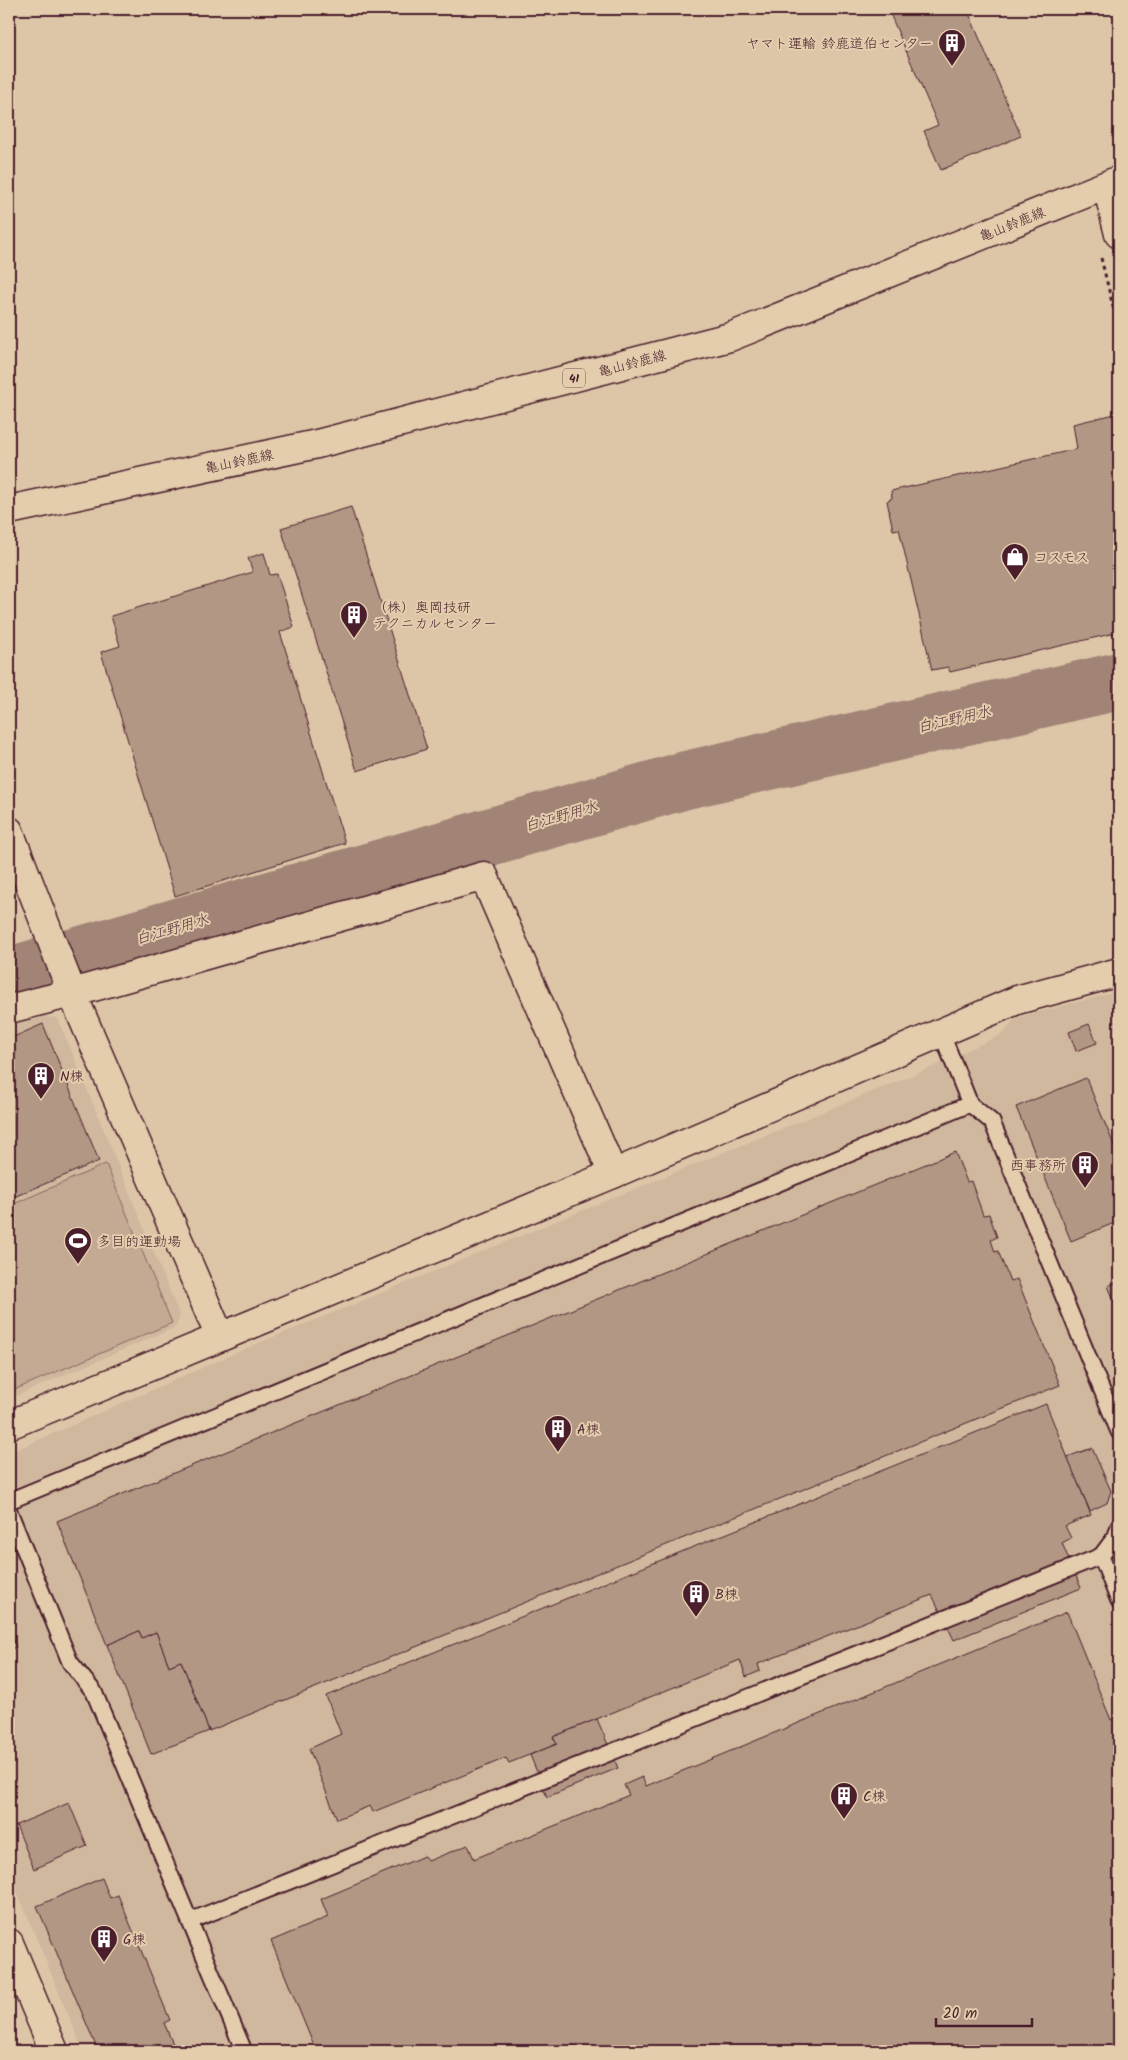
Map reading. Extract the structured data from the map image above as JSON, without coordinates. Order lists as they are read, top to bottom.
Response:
{
  "streets": {
    "street": ["亀山鈴鹿線", "41"]
  },
  "water": ["白江野用水"],
  "places": {
    "building": [
      "ヤマト運輸 鈴鹿道伯センター",
      "（株）奥岡技研 テクニカルセンター",
      "N棟",
      "西事務所",
      "A棟",
      "B棟",
      "C棟",
      "G棟"
    ],
    "shop": ["コスモス"],
    "sports": ["多目的運動場"]
  },
  "scale_bar": "20 m"
}
